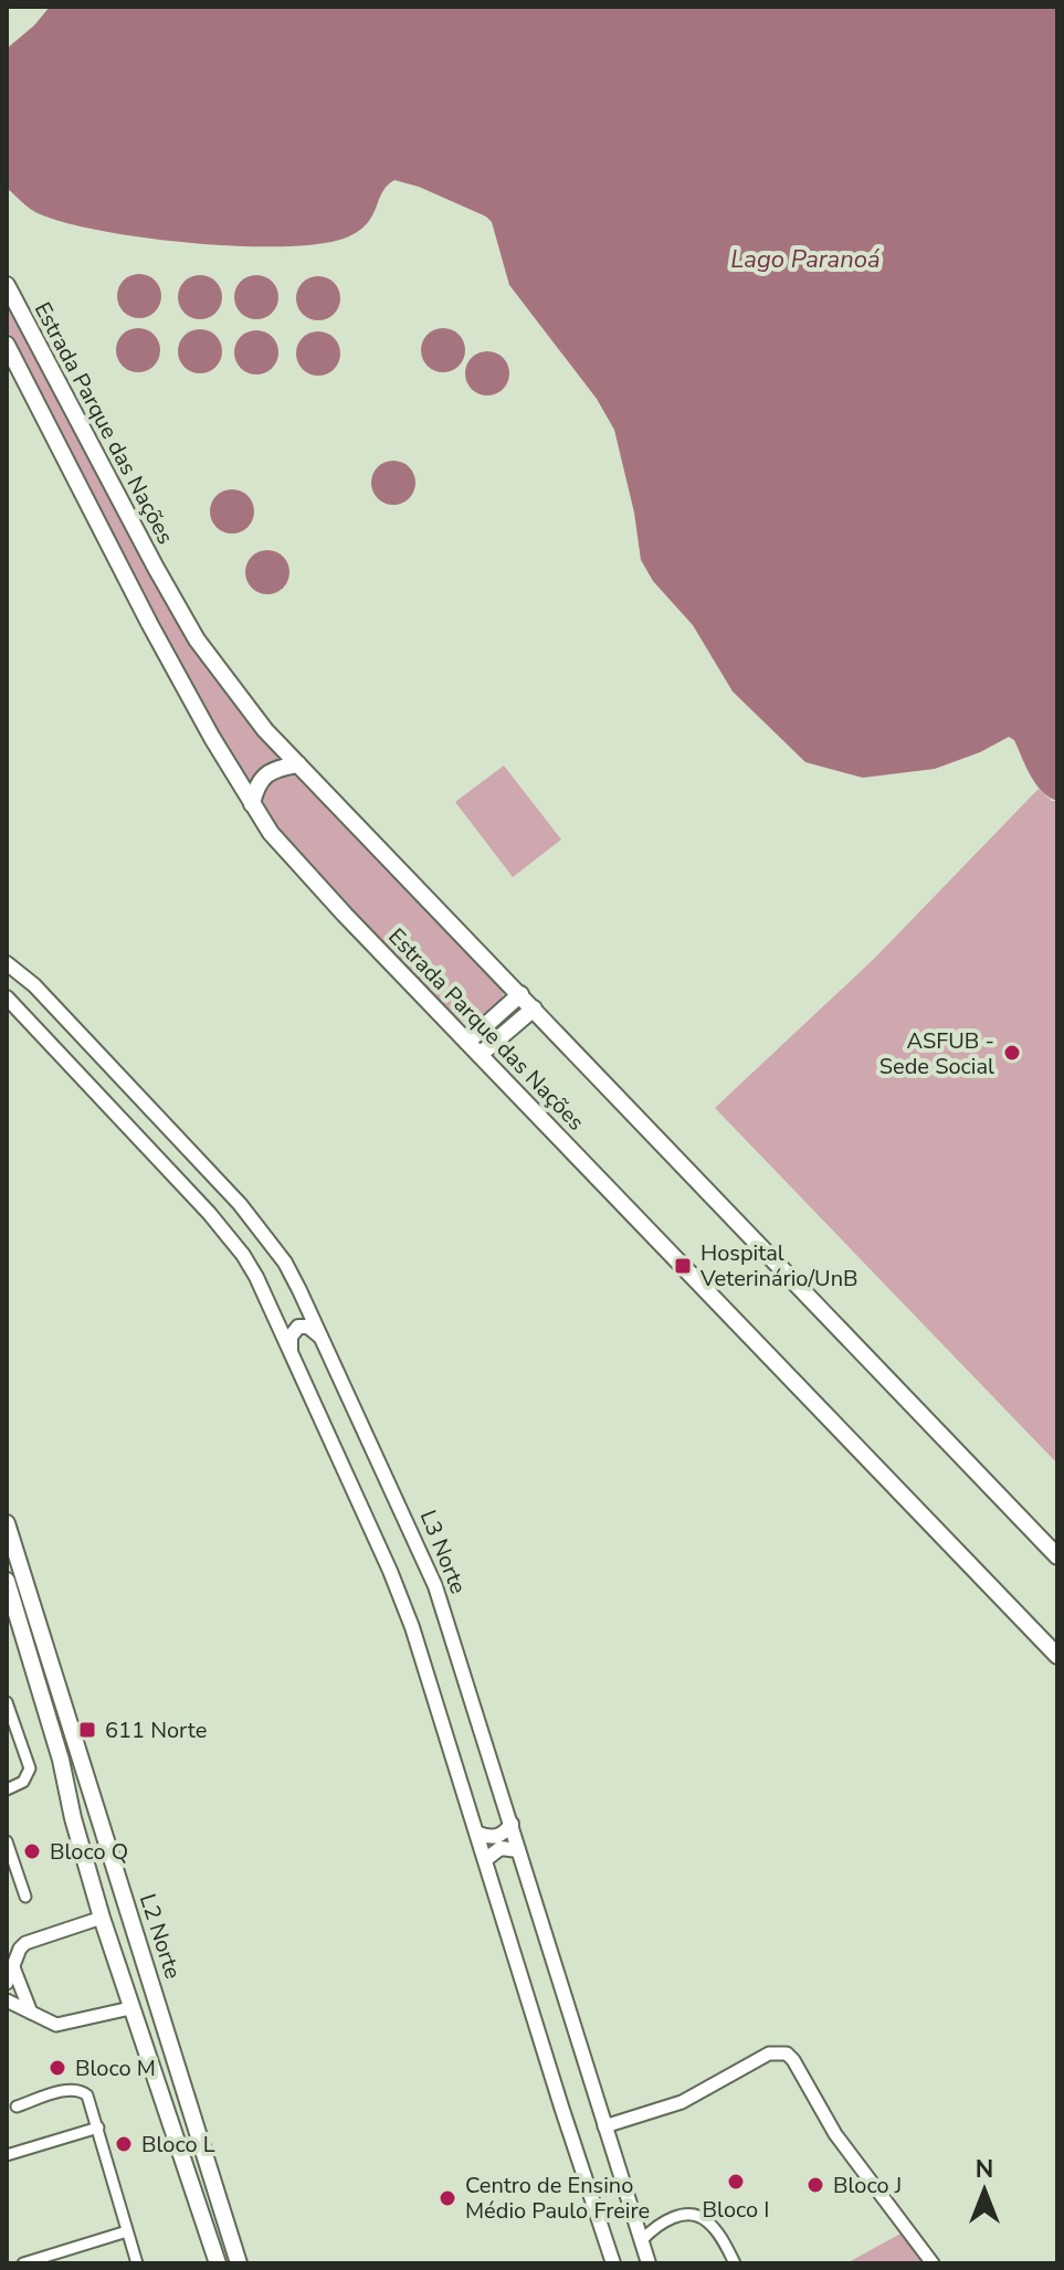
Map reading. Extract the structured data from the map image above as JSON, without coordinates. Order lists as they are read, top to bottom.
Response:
{
  "streets": {
    "main road": ["Estrada Parque das Nações", "L3 Norte", "L2 Norte"]
  },
  "water": ["Lago Paranoá"],
  "places": {
    "other": [
      "ASFUB - Sede Social",
      "Bloco Q",
      "Bloco M",
      "Bloco L",
      "Bloco I",
      "Bloco J",
      "Centro de Ensino Médio Paulo Freire"
    ],
    "transit": ["Hospital Veterinário/UnB", "611 Norte"]
  },
  "north": "top"
}
